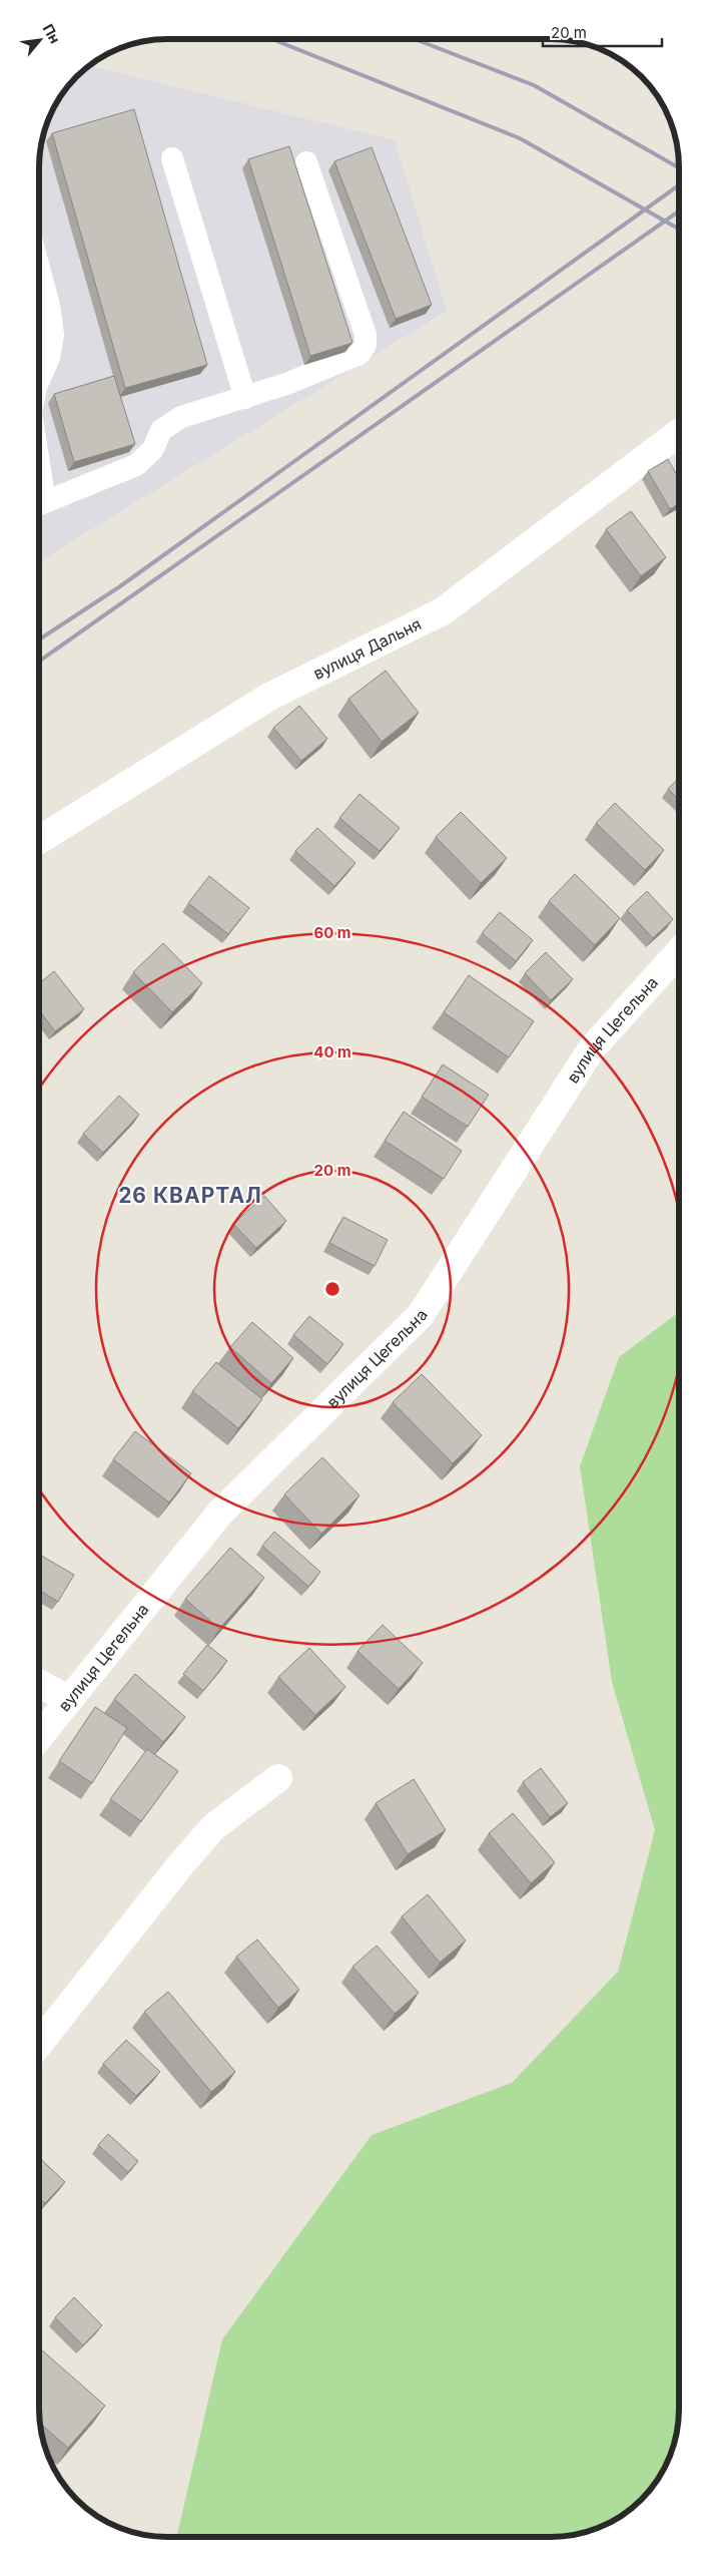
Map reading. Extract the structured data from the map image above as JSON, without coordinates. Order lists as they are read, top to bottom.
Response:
{
  "streets": {
    "street": ["вулиця Дальня", "вулиця Цегельна"]
  },
  "districts": ["26 КВАРТАЛ"],
  "scale_bar": "20 m",
  "north": "top right",
  "rings": ["60 m", "40 m", "20 m"]
}
